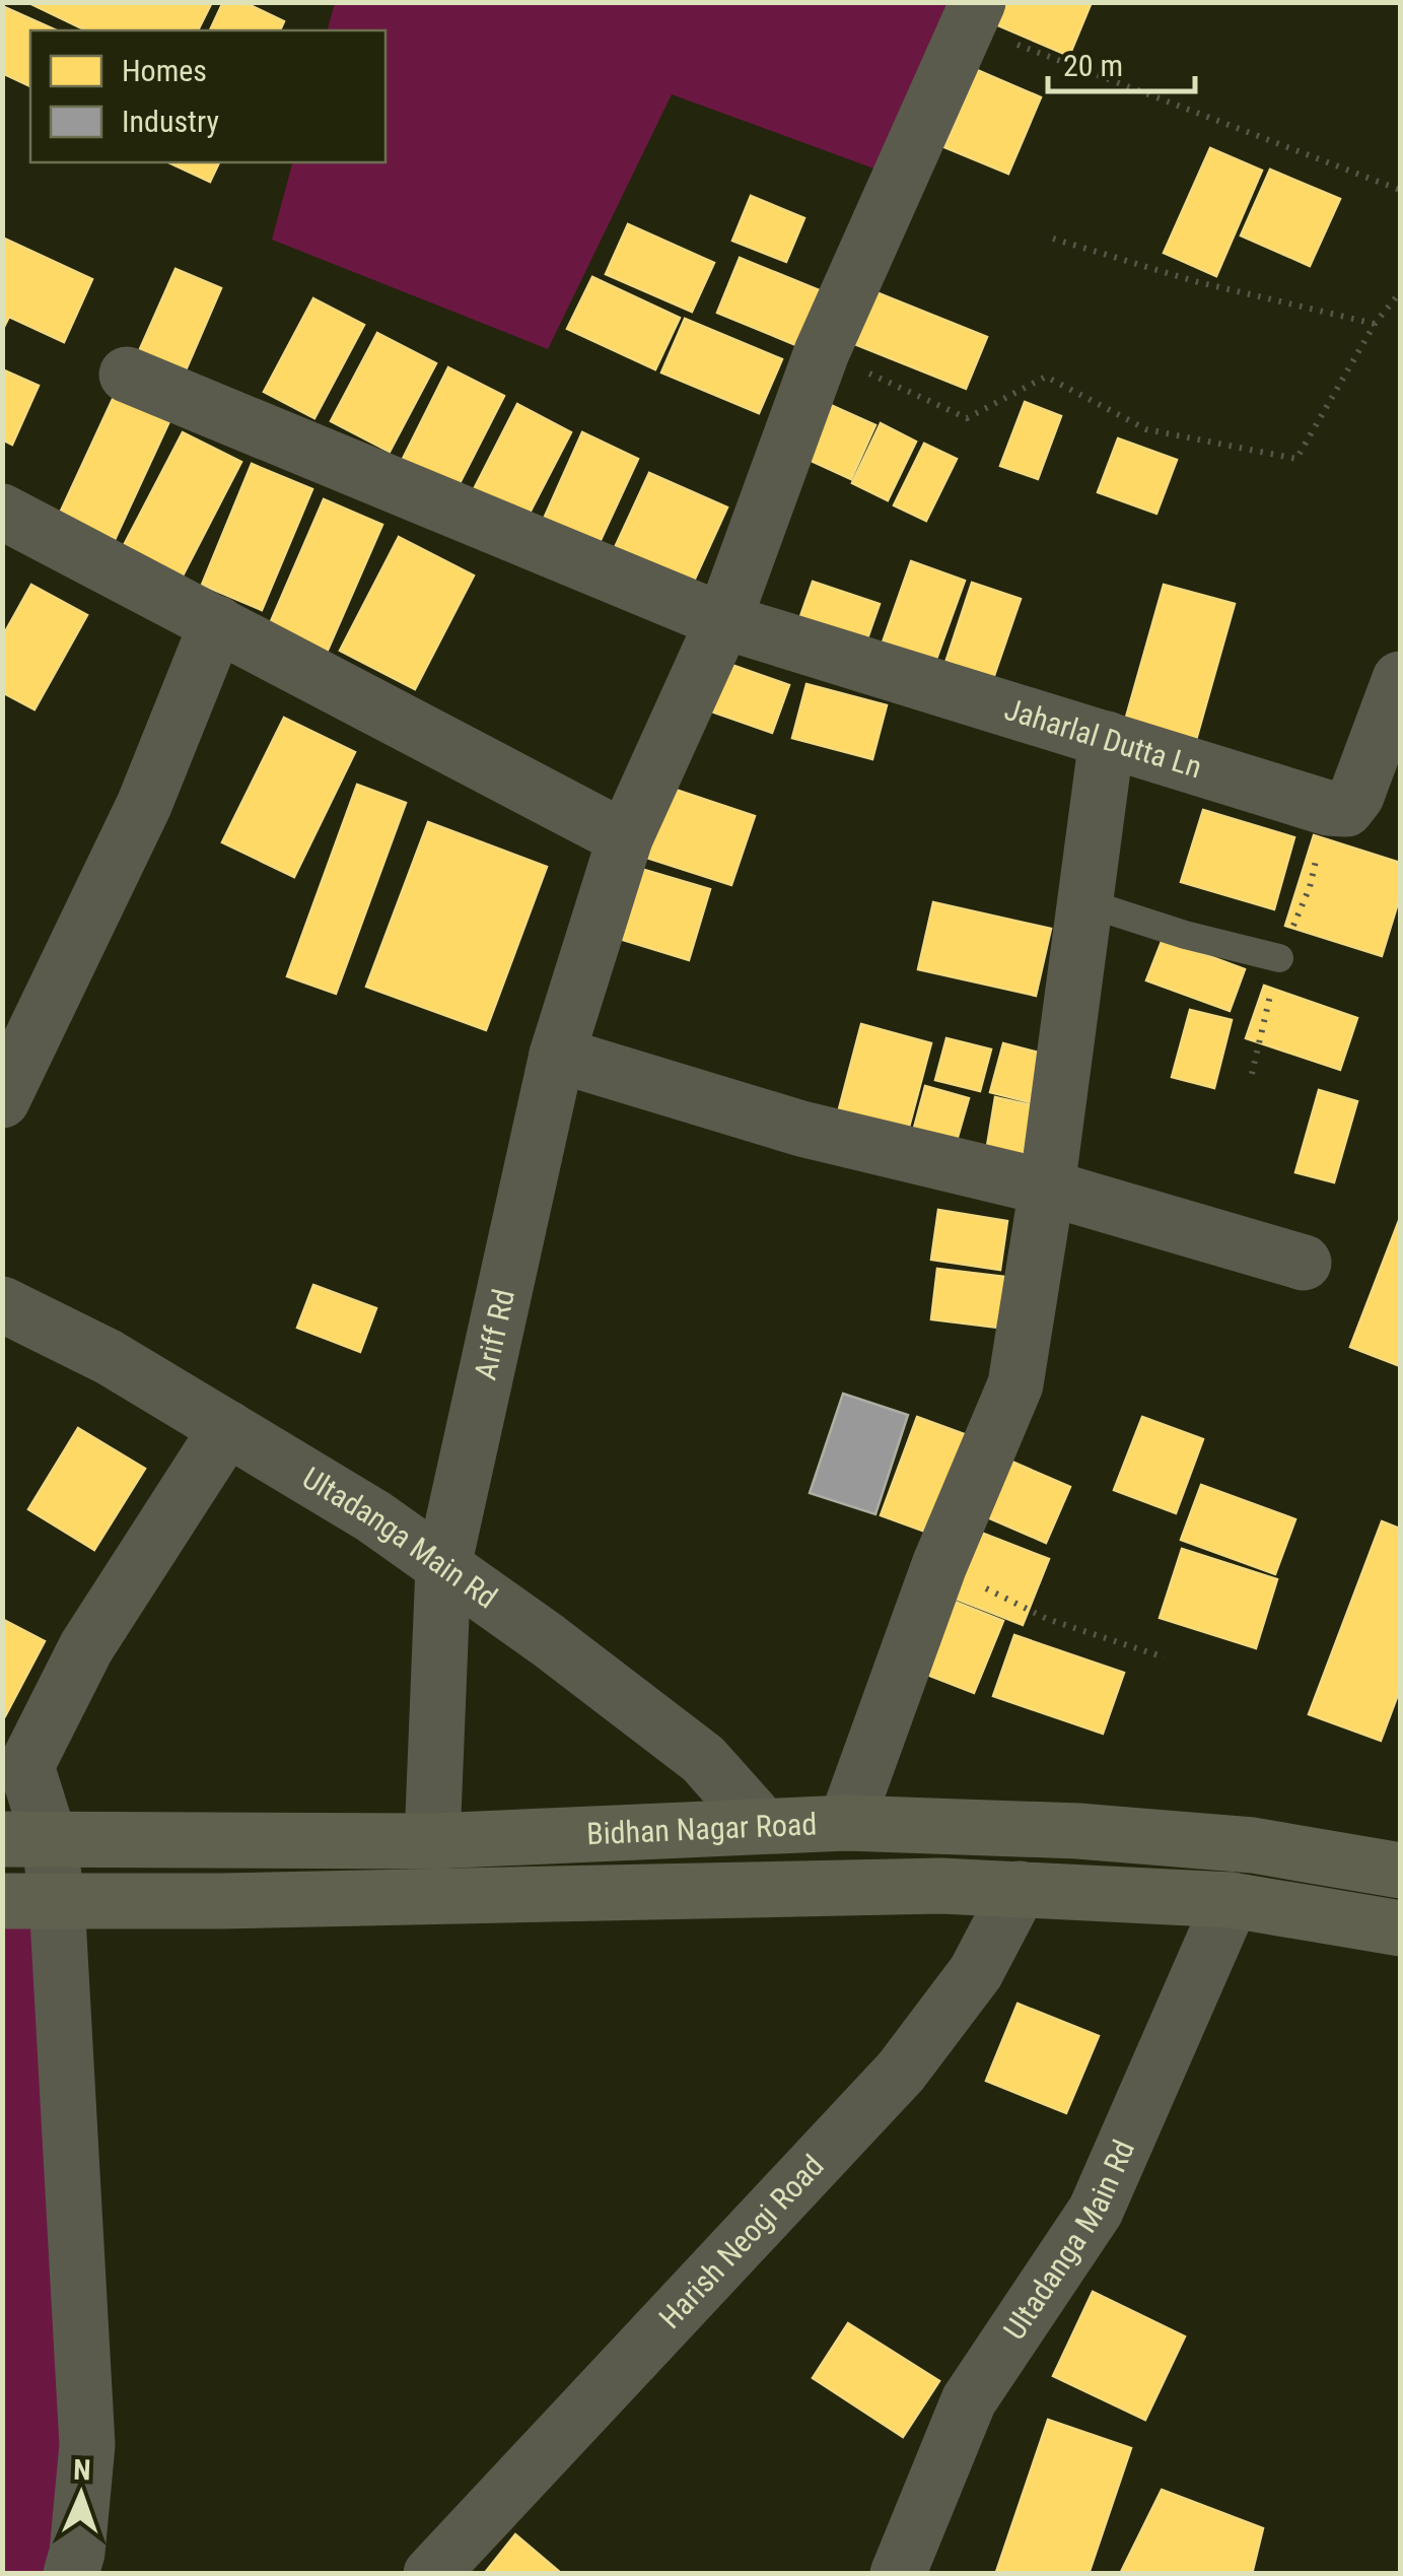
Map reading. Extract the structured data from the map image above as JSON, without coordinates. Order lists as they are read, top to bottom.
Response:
{
  "streets": {
    "main road": ["Bidhan Nagar Road"],
    "street": [
      "Jaharlal Dutta Ln",
      "Ariff Rd",
      "Ultadanga Main Rd",
      "Harish Neogi Road"
    ]
  },
  "crossings": [
    ["Jaharlal Dutta Ln", "Ariff Rd"],
    ["Ariff Rd", "Ultadanga Main Rd"],
    ["Ariff Rd", "Bidhan Nagar Road"],
    ["Ultadanga Main Rd", "Bidhan Nagar Road"],
    ["Bidhan Nagar Road", "Harish Neogi Road"]
  ],
  "legend": ["Homes", "Industry"],
  "scale_bar": "20 m",
  "north": "top"
}
